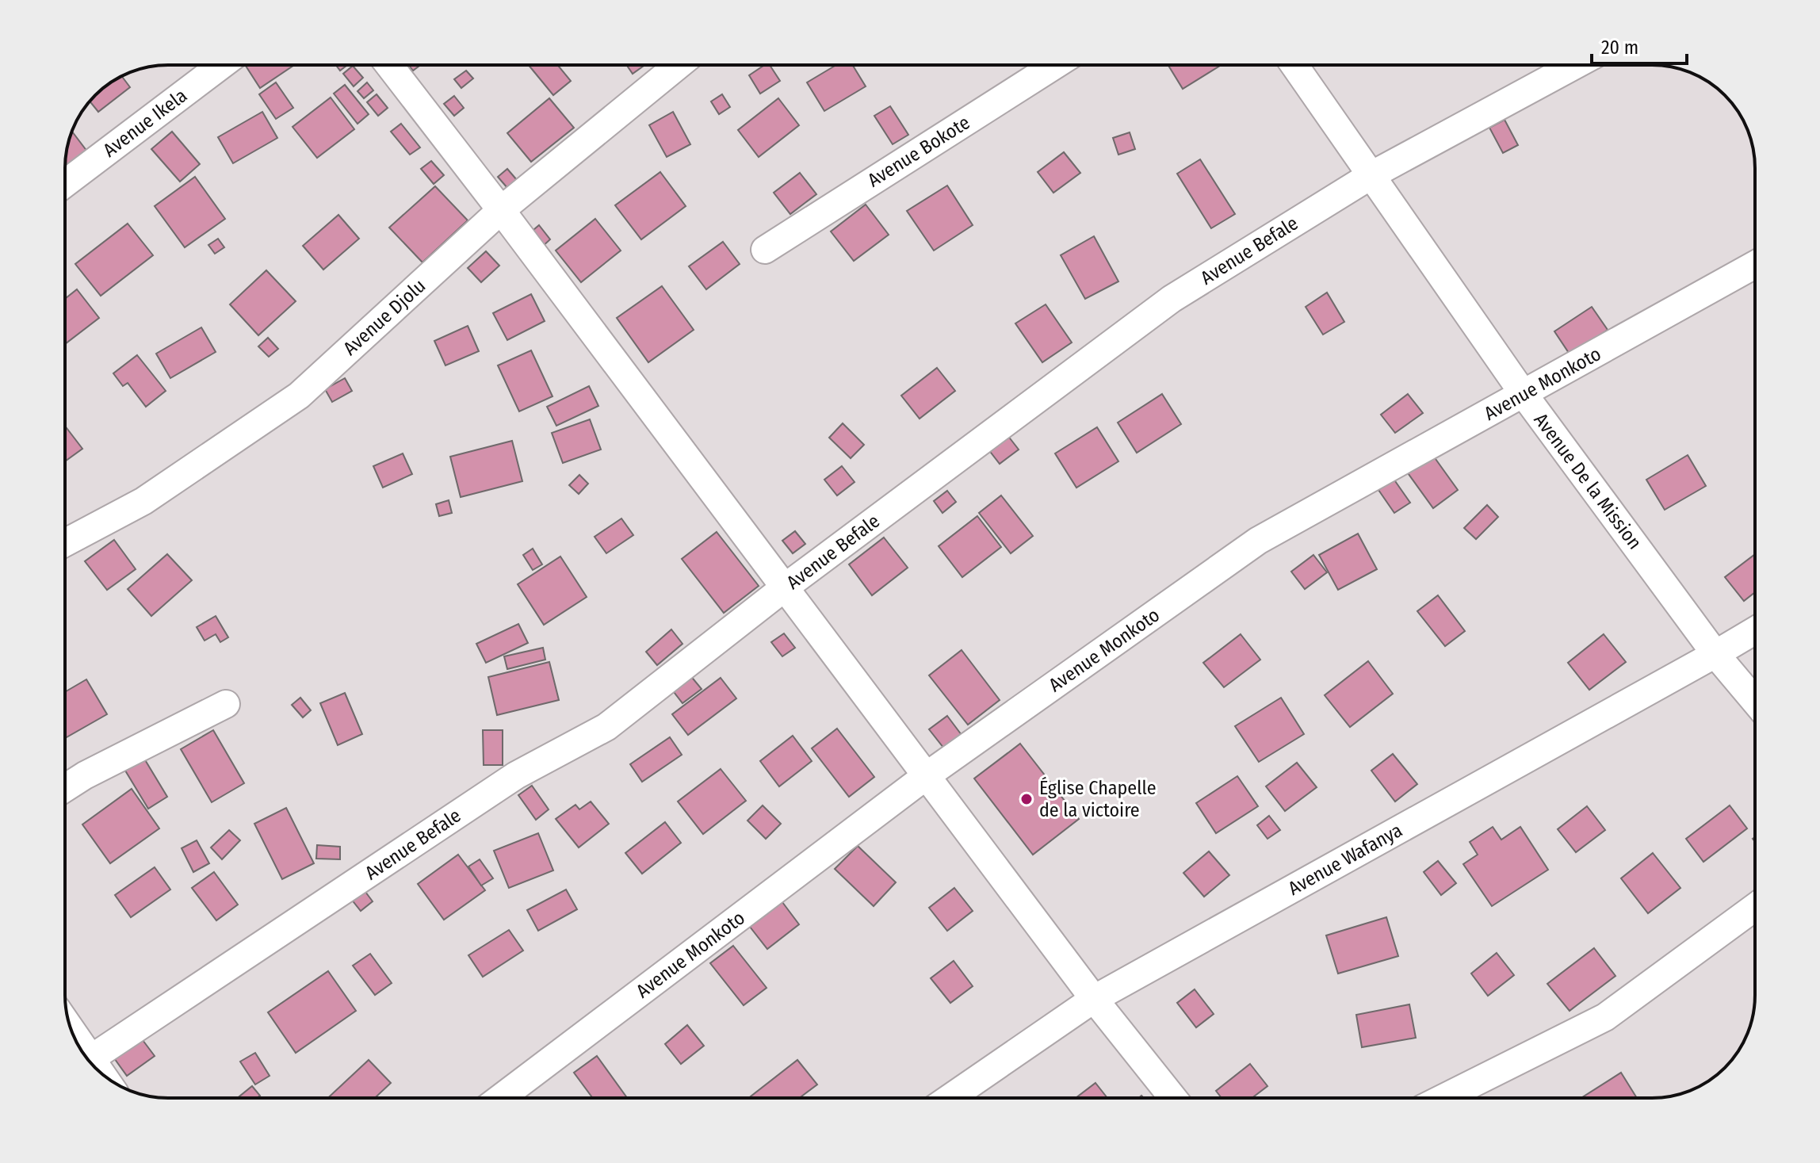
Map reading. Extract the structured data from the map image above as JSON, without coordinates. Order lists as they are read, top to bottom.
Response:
{
  "streets": {
    "street": [
      "Avenue Ikela",
      "Avenue Bokote",
      "Avenue Befale",
      "Avenue Djolu",
      "Avenue Monkoto",
      "Avenue De la Mission",
      "Avenue Wafanya"
    ]
  },
  "crossings": [
    ["Avenue Befale", "Avenue De la Mission"],
    ["Avenue Monkoto", "Avenue De la Mission"],
    ["Avenue De la Mission", "Avenue Wafanya"]
  ],
  "places": ["Église Chapelle de la victoire"],
  "scale_bar": "20 m"
}
